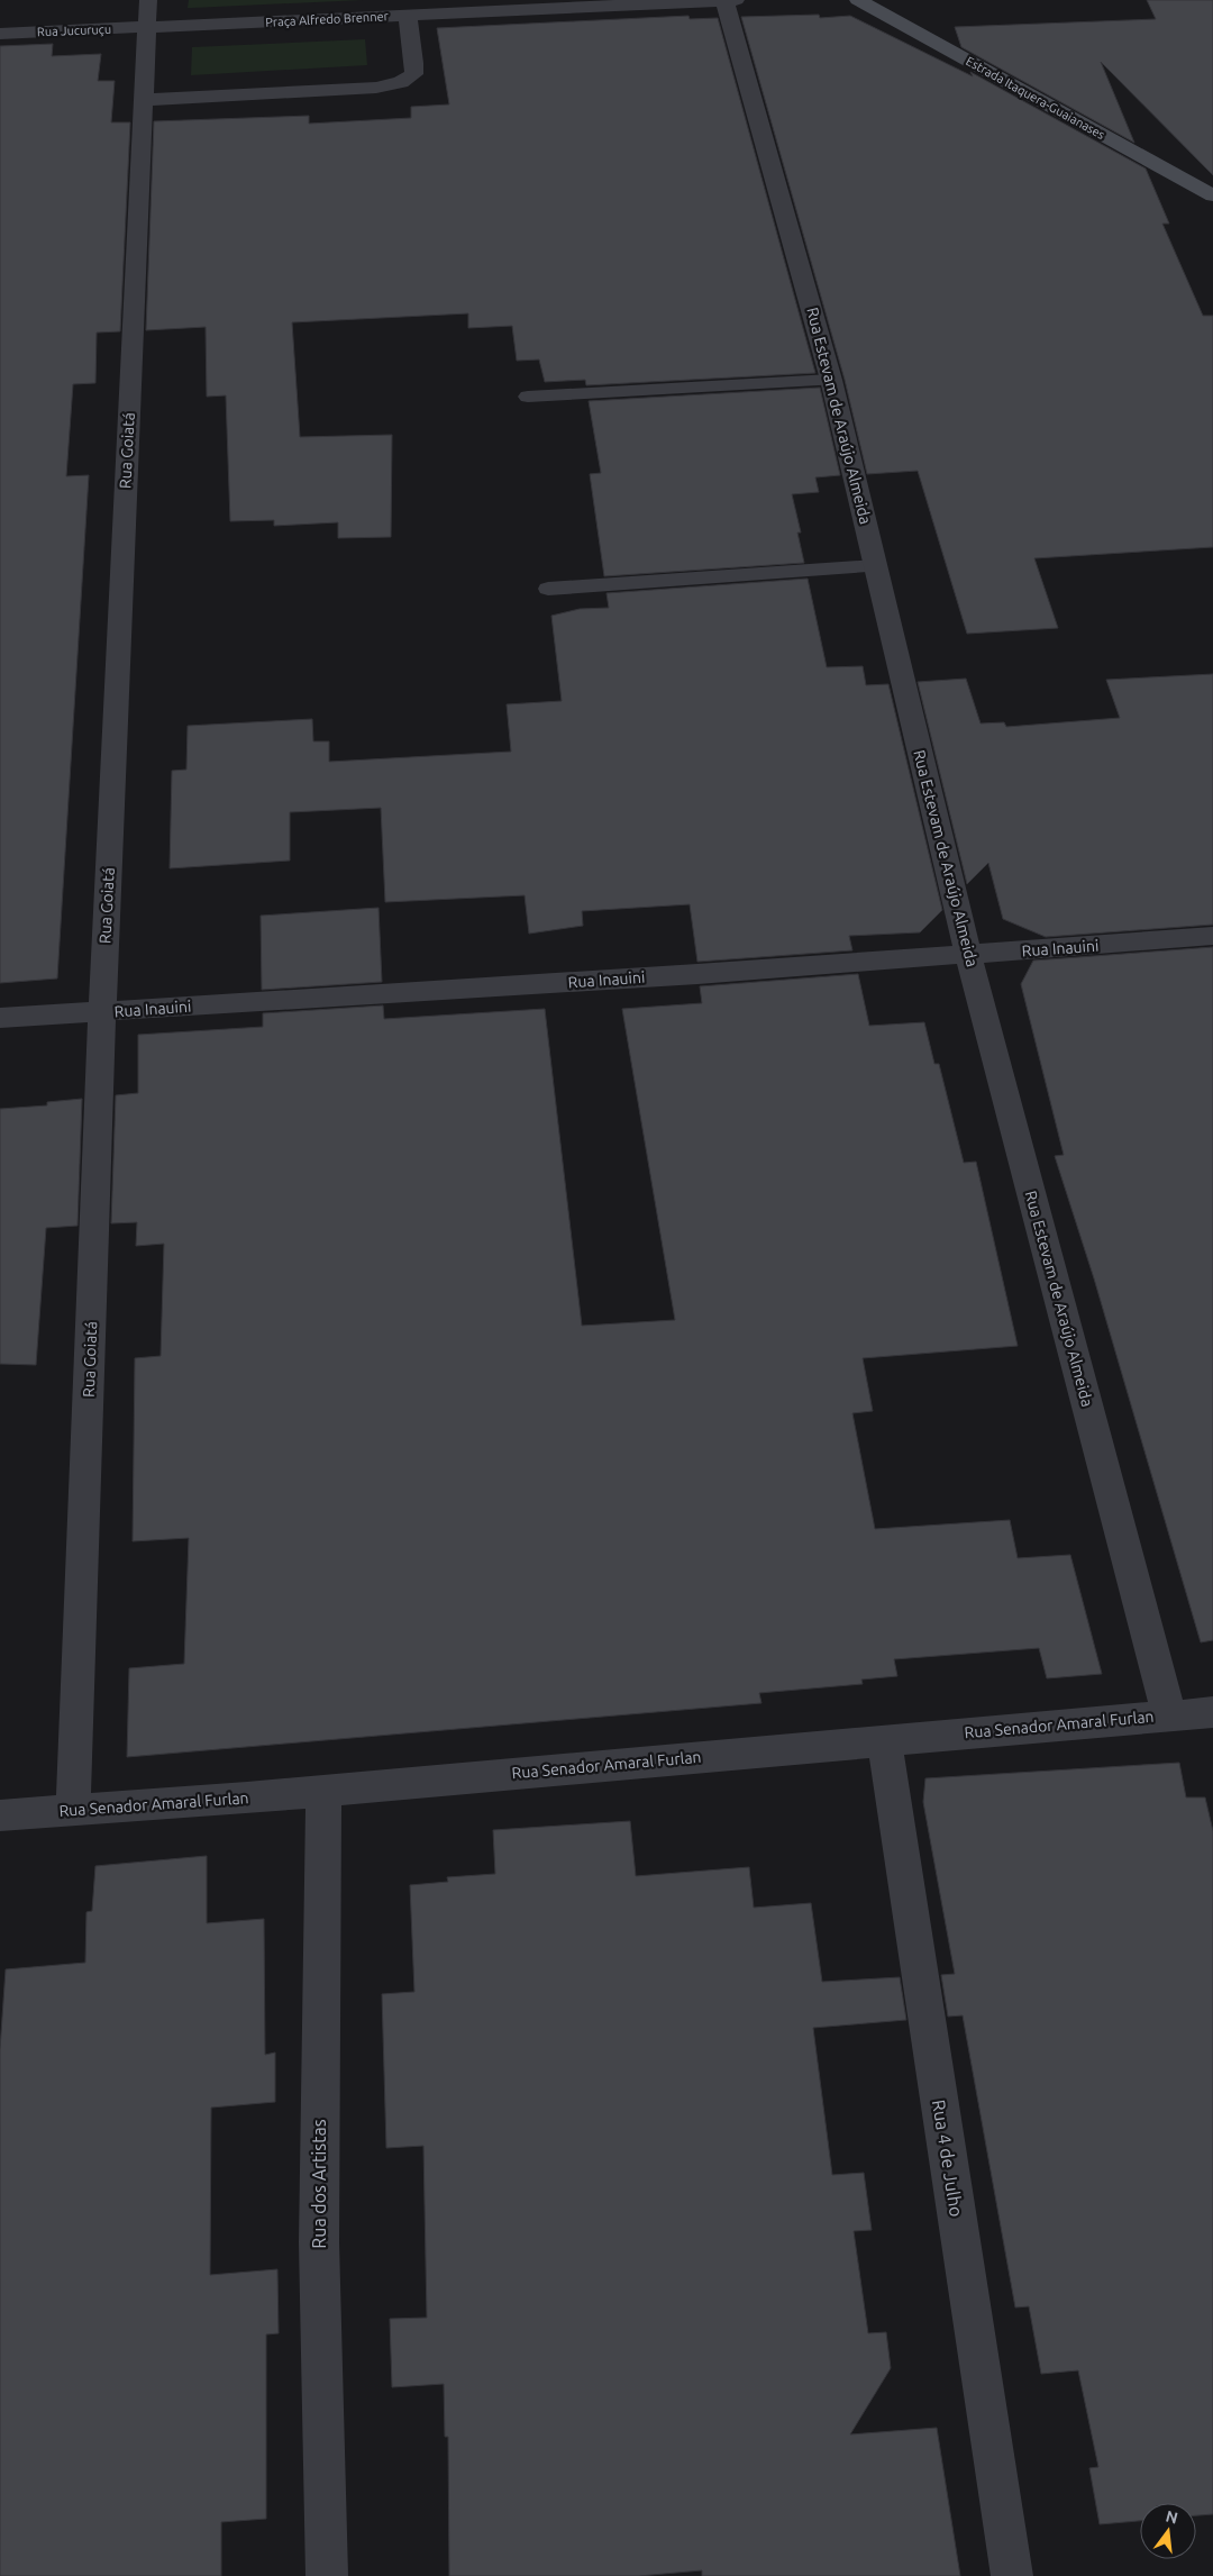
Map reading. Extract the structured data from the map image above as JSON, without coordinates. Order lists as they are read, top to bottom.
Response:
{
  "streets": {
    "main road": ["Estrada Itaquera-Guaianases"],
    "street": [
      "Praça Alfredo Brenner",
      "Rua Jucuruçu",
      "Rua Estevam de Araújo Almeida",
      "Rua Goiatá",
      "Rua Inauini",
      "Rua Senador Amaral Furlan",
      "Rua 4 de Julho",
      "Rua dos Artistas"
    ]
  },
  "crossings": [
    ["Praça Alfredo Brenner", "Rua Jucuruçu"],
    ["Praça Alfredo Brenner", "Rua Goiatá"],
    ["Rua Jucuruçu", "Rua Goiatá"],
    ["Rua Estevam de Araújo Almeida", "Rua Inauini"],
    ["Rua Estevam de Araújo Almeida", "Rua Senador Amaral Furlan"],
    ["Rua Goiatá", "Rua Inauini"],
    ["Rua Goiatá", "Rua Senador Amaral Furlan"],
    ["Rua Senador Amaral Furlan", "Rua 4 de Julho"],
    ["Rua Senador Amaral Furlan", "Rua dos Artistas"]
  ],
  "north": "top"
}
